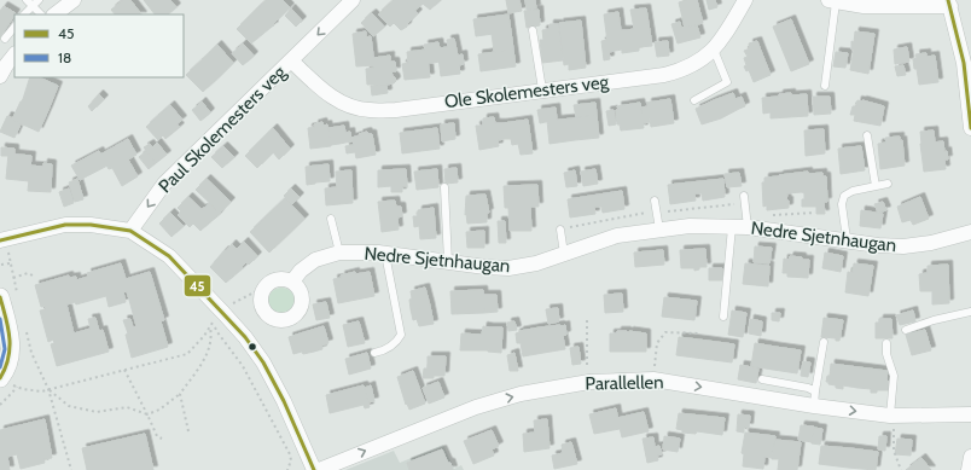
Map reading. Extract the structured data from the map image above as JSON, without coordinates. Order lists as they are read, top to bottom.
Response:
{
  "streets": {
    "street": [
      "Ole Skolemesters veg",
      "Paul Skolemesters veg",
      "Nedre Sjetnhaugan",
      "Parallellen"
    ]
  },
  "crossings": [
    ["Ole Skolemesters veg", "Paul Skolemesters veg"]
  ],
  "one_way": ["Paul Skolemesters veg", "Parallellen"],
  "lines": ["transit line 45", "transit line 18"],
  "legend": ["45", "18"]
}
